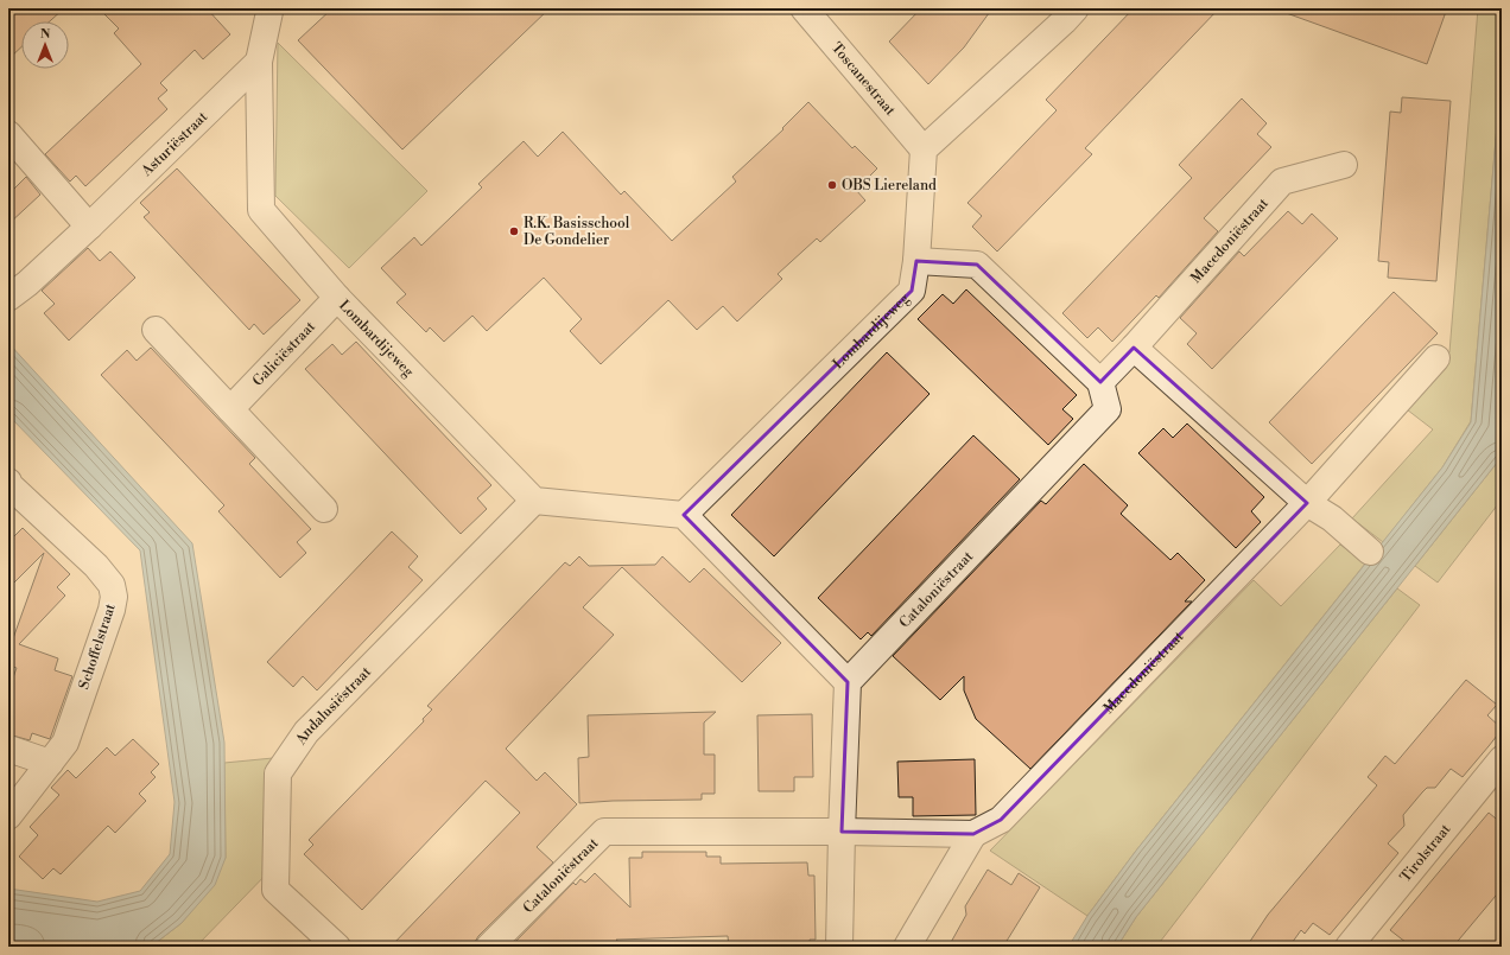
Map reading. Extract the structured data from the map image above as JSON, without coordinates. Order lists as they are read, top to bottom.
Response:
{
  "streets": {
    "street": [
      "Toscanestraat",
      "Asturiëstraat",
      "Macedoniëstraat",
      "Lombardijeweg",
      "Galiciëstraat",
      "Cataloniëstraat",
      "Schoffelstraat",
      "Andalusiëstraat",
      "Tirolstraat"
    ]
  },
  "crossings": [
    ["Toscanestraat", "Lombardijeweg"],
    ["Asturiëstraat", "Lombardijeweg"],
    ["Macedoniëstraat", "Cataloniëstraat"],
    ["Lombardijeweg", "Galiciëstraat"],
    ["Lombardijeweg", "Andalusiëstraat"]
  ],
  "places": ["OBS Liereland", "R.K. Basisschool De Gondelier"],
  "north": "top"
}
